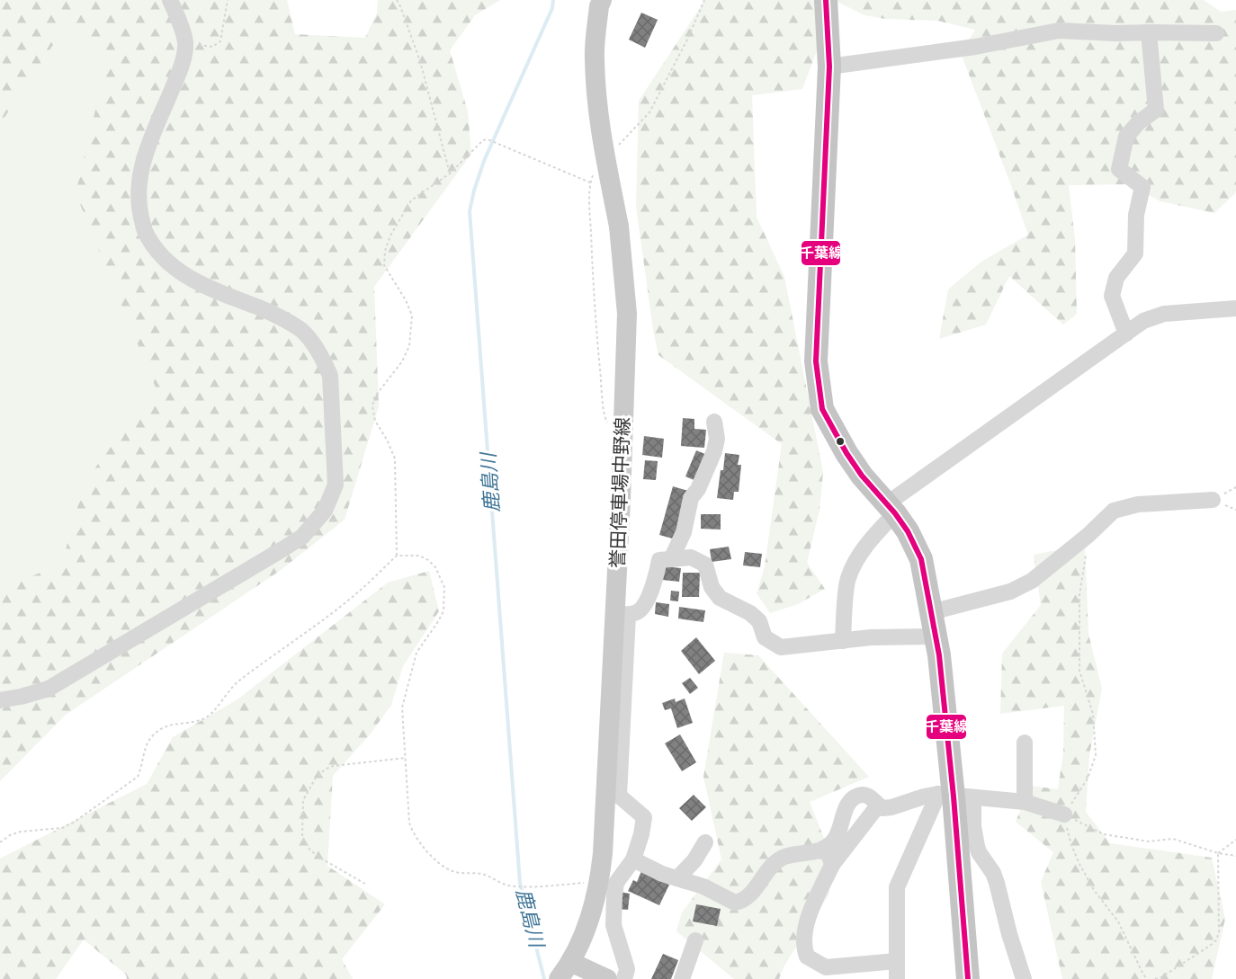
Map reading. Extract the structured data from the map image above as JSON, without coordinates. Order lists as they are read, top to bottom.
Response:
{
  "streets": {
    "main road": ["誉田停車場中野線"]
  },
  "water": ["鹿島川"],
  "lines": ["transit line 千葉線"]
}
